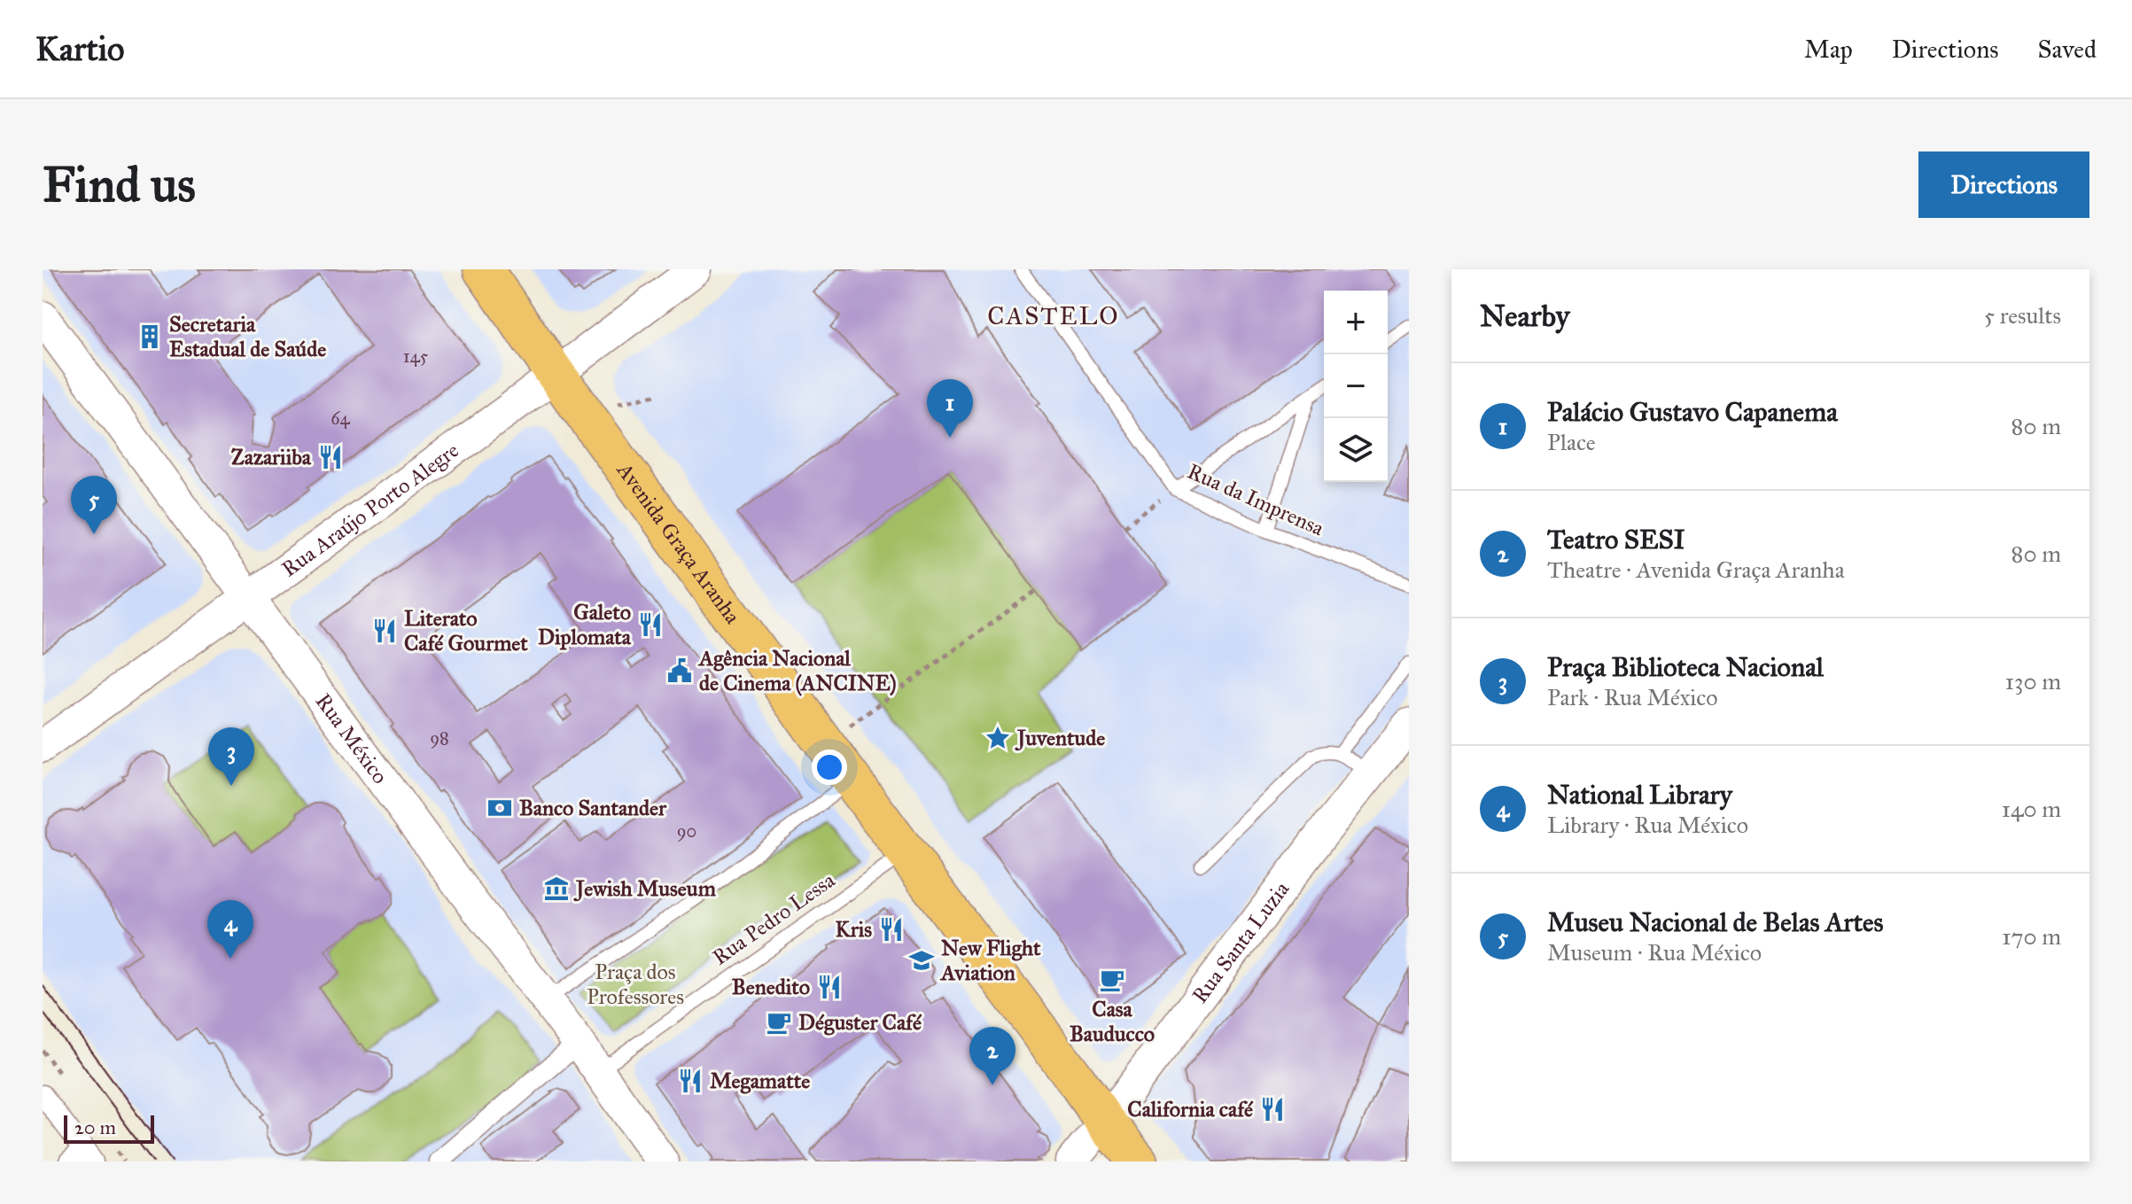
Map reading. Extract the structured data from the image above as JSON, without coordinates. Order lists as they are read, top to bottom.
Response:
{
  "streets": {
    "main road": ["Avenida Graça Aranha"],
    "street": ["Rua Araújo Porto Alegre", "Rua México", "Rua Santa Luzia"],
    "lane": ["Rua da Imprensa", "Rua Pedro Lessa"]
  },
  "crossings": [
    ["Rua Araújo Porto Alegre", "Avenida Graça Aranha"],
    ["Rua Araújo Porto Alegre", "Rua México"],
    ["Avenida Graça Aranha", "Rua Pedro Lessa"],
    ["Avenida Graça Aranha", "Rua Santa Luzia"],
    ["Rua México", "Rua Pedro Lessa"]
  ],
  "districts": ["CASTELO"],
  "parks": ["Praça dos Professores"],
  "places": {
    "building": ["Secretaria Estadual de Saúde"],
    "restaurant": [
      "Zazariiba",
      "Galeto Diplomata",
      "Literato Café Gourmet",
      "Kris",
      "Benedito",
      "Megamatte",
      "California café"
    ],
    "public building": ["Agência Nacional de Cinema (ANCINE)"],
    "place": ["Juventude"],
    "bank": ["Banco Santander"],
    "museum": ["Jewish Museum"],
    "school or university": ["New Flight Aviation"],
    "cafe": ["Casa Bauducco", "Déguster Café"]
  },
  "house_numbers": [
    "145",
    "64",
    "98",
    "90"
  ],
  "scale_bar": "20 m",
  "page": {
    "header": "Kartio",
    "nav": ["Map", "Directions", "Saved"],
    "buttons": "Directions",
    "title": "Find us",
    "heading": ["Nearby", "5 results"],
    "map_buttons": ["+", "−"],
    "list": [
      {
        "mark": "1",
        "name": "Palácio Gustavo Capanema",
        "note": "Place",
        "value": "80 m"
      },
      {
        "mark": "2",
        "name": "Teatro SESI",
        "note": "Theatre · Avenida Graça Aranha",
        "value": "80 m"
      },
      {
        "mark": "3",
        "name": "Praça Biblioteca Nacional",
        "note": "Park · Rua México",
        "value": "130 m"
      },
      {
        "mark": "4",
        "name": "National Library",
        "note": "Library · Rua México",
        "value": "140 m"
      },
      {
        "mark": "5",
        "name": "Museu Nacional de Belas Artes",
        "note": "Museum · Rua México",
        "value": "170 m"
      }
    ],
    "pins": [
      "1",
      "5",
      "3",
      "4",
      "2"
    ],
    "scale": "20 m"
  }
}
